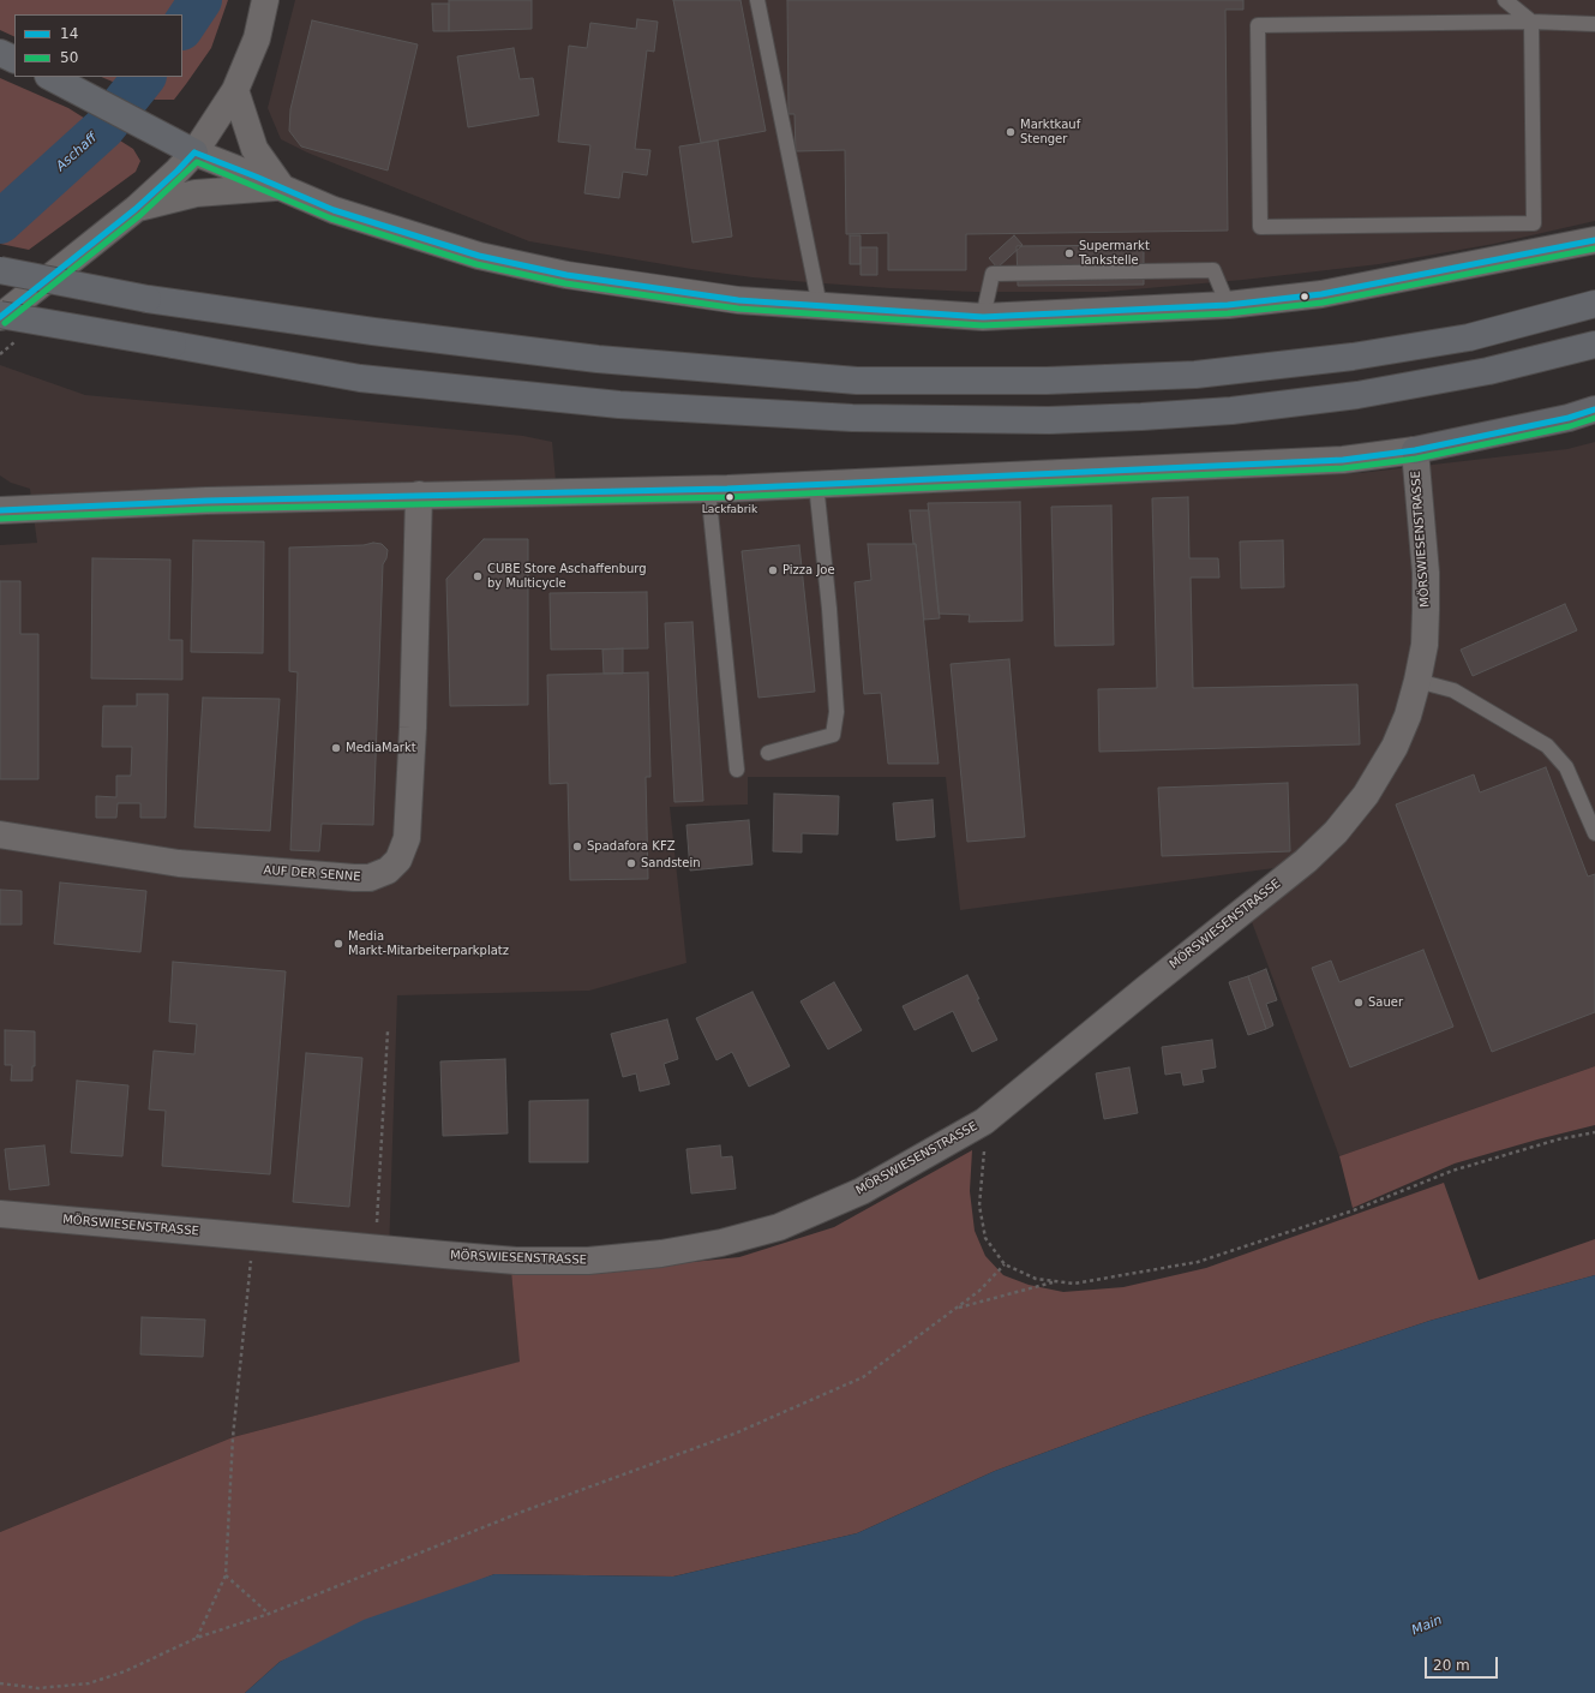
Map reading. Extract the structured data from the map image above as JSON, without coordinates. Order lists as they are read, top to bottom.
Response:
{
  "streets": {
    "street": ["MÖRSWIESENSTRASSE", "AUF DER SENNE"]
  },
  "water": ["Aschaff", "Main"],
  "places": [
    "Marktkauf Stenger",
    "Supermarkt Tankstelle",
    "Lackfabrik",
    "Pizza Joe",
    "CUBE Store Aschaffenburg by Multicycle",
    "MediaMarkt",
    "Spadafora KFZ",
    "Sandstein",
    "Media Markt-Mitarbeiterparkplatz",
    "Sauer"
  ],
  "lines": ["transit line 14", "transit line 50"],
  "legend": ["14", "50"],
  "scale_bar": "20 m"
}
